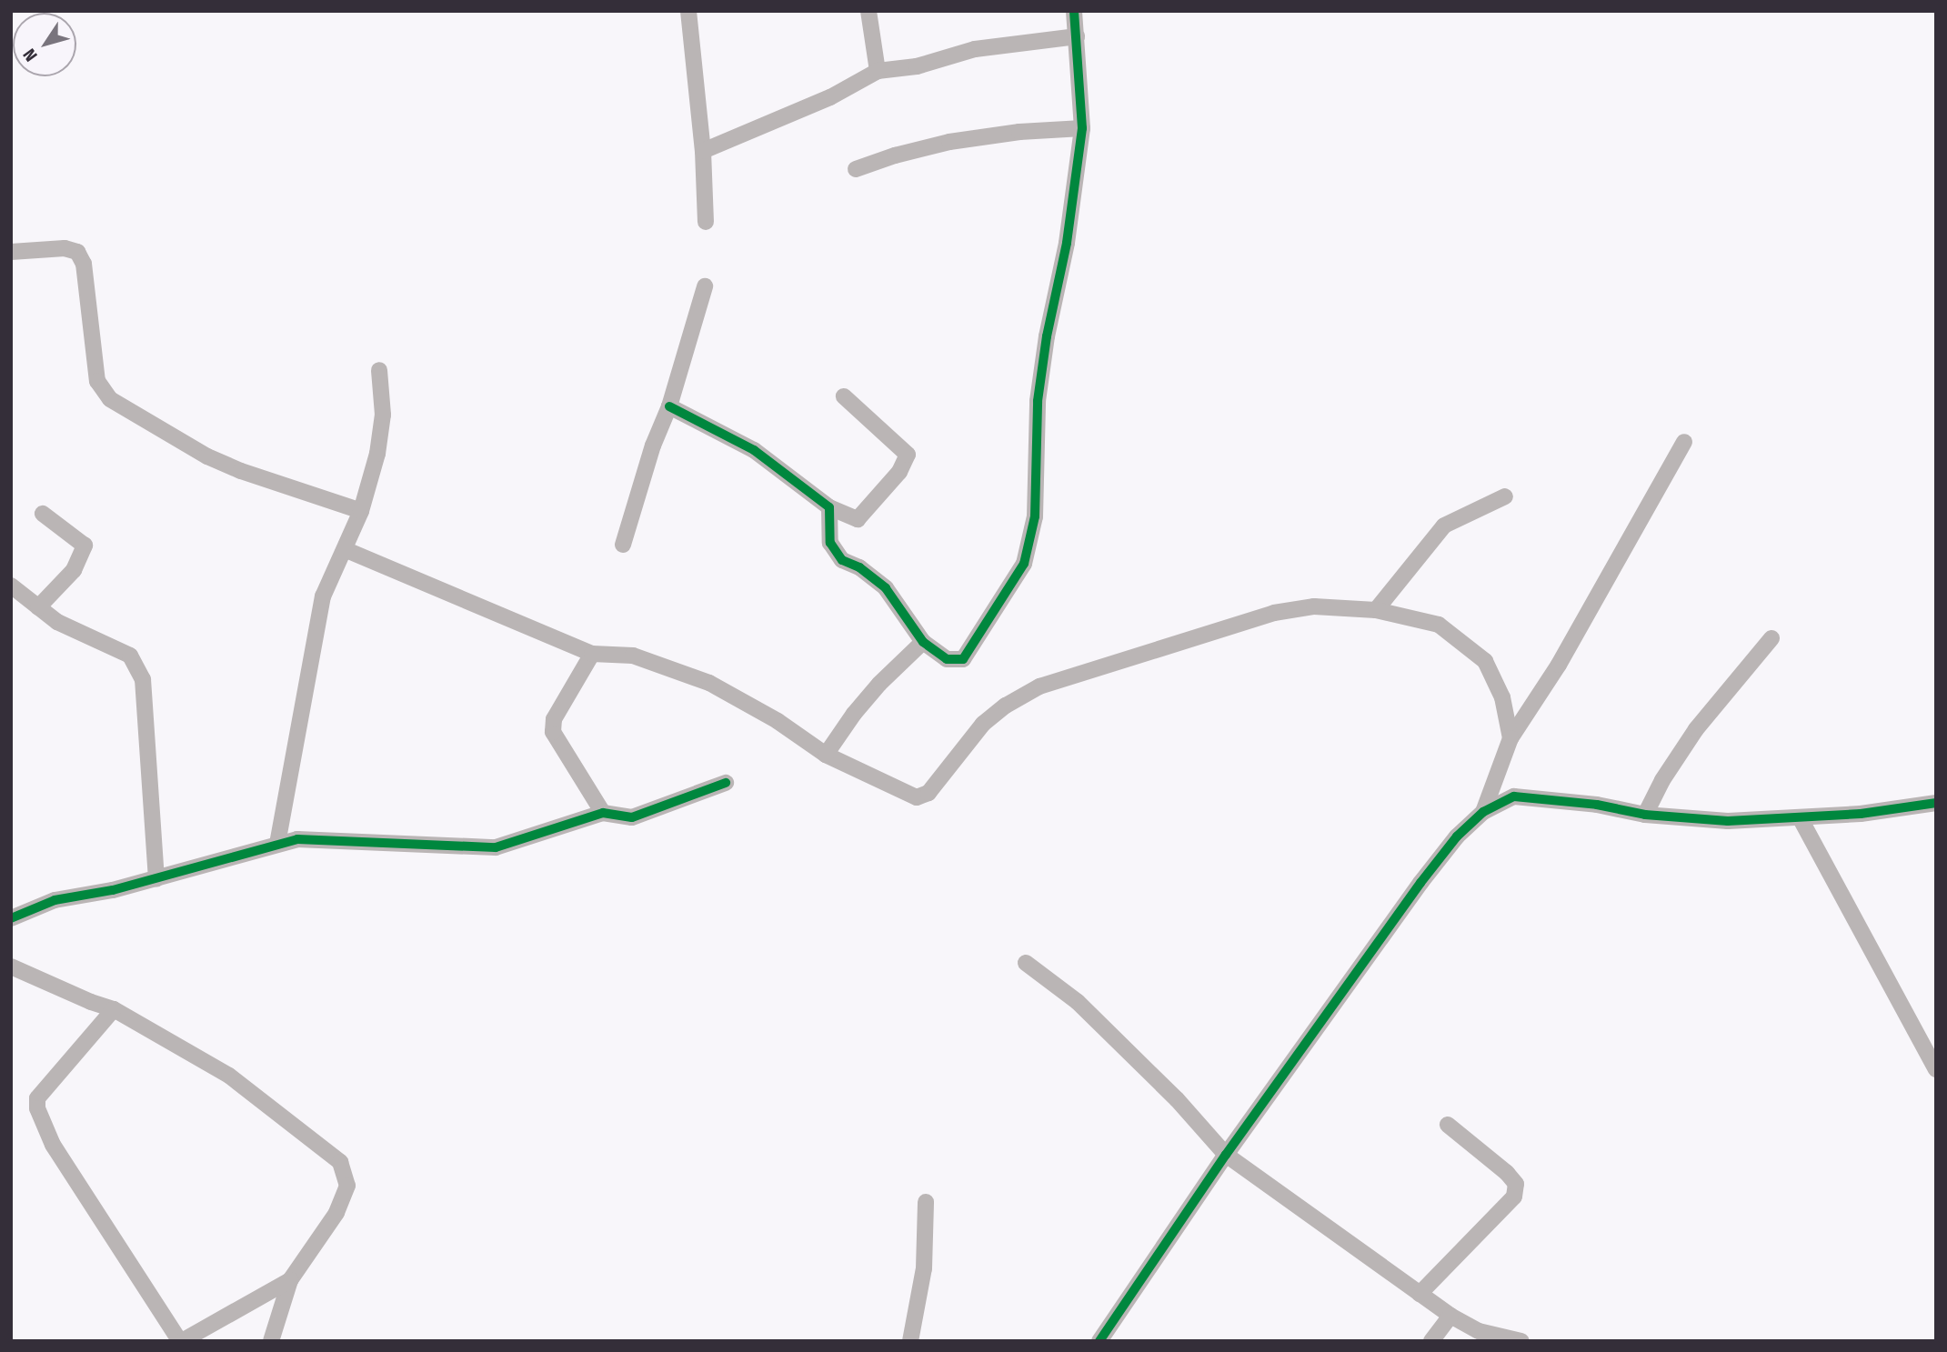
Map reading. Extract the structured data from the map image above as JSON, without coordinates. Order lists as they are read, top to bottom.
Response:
{
  "north": "bottom left"
}
